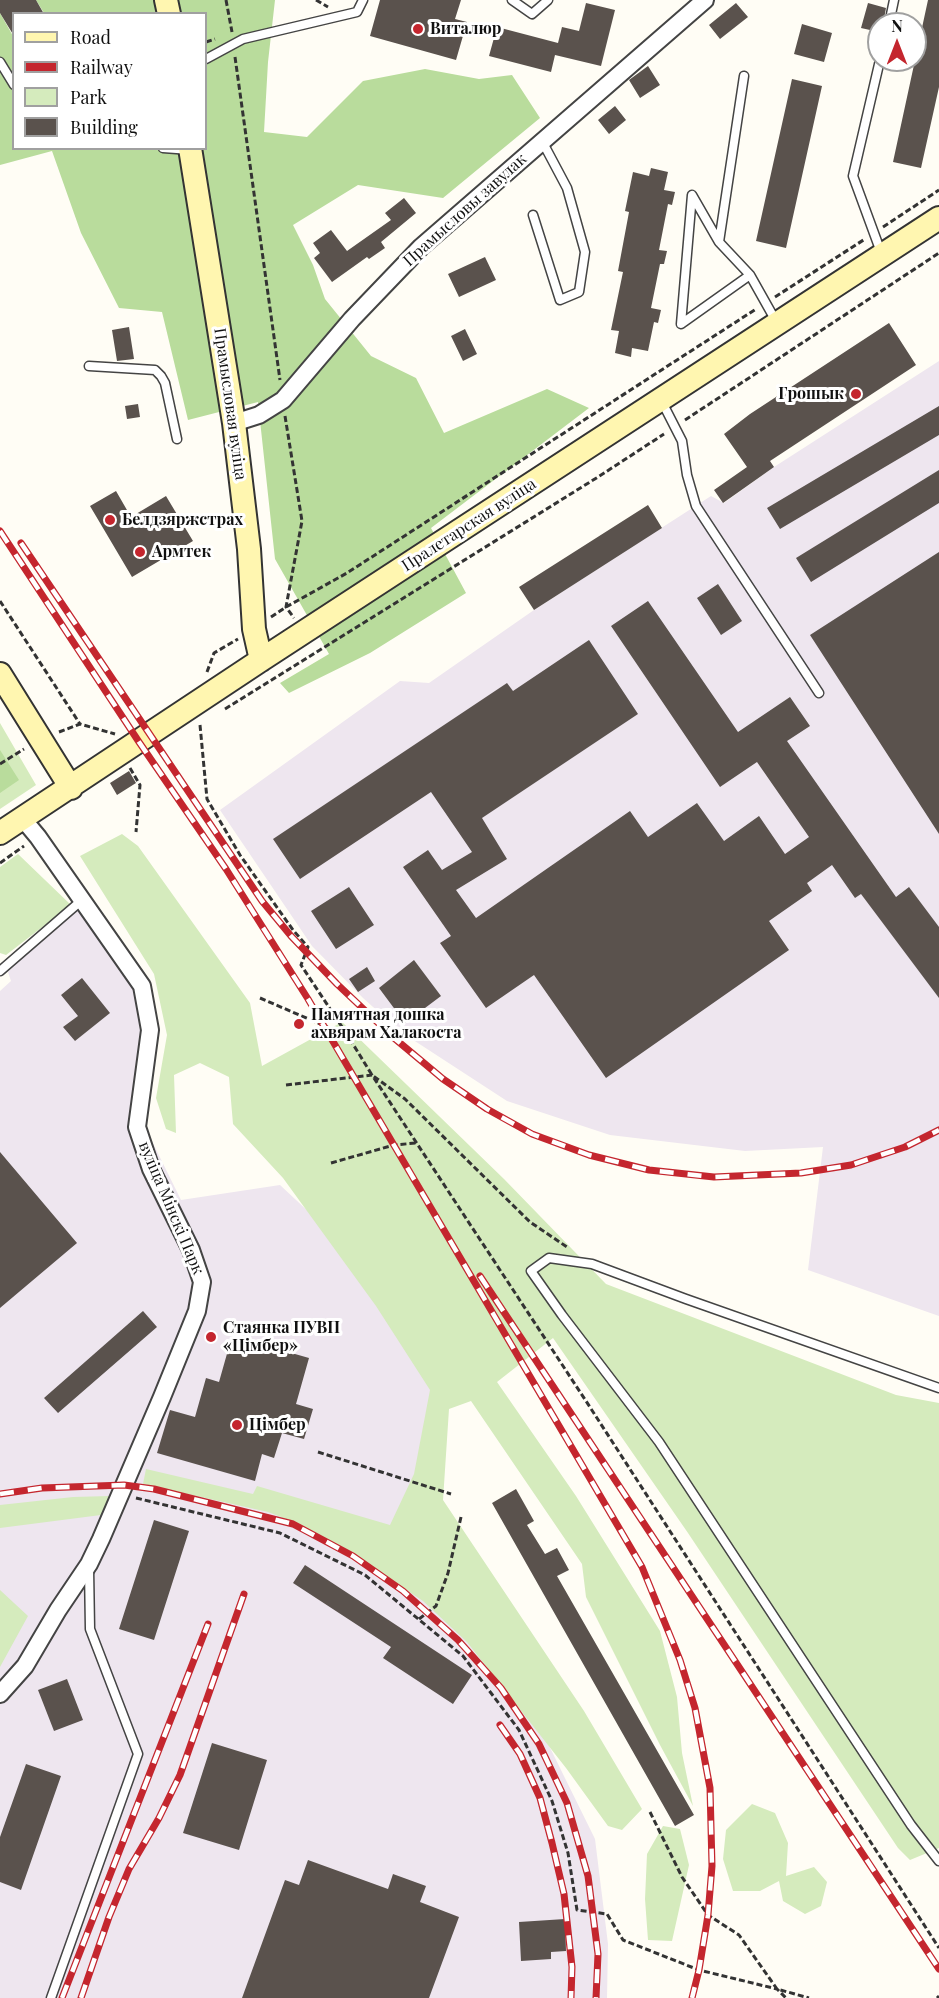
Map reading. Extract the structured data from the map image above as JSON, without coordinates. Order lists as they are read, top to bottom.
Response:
{
  "streets": {
    "main road": ["Прамысловая вуліца", "Пралетарская вуліца"],
    "street": ["Прамысловы завулак", "вуліца Мінскі Парк"]
  },
  "crossings": [
    ["Прамысловы завулак", "Прамысловая вуліца"],
    ["Прамысловая вуліца", "Пралетарская вуліца"],
    ["Пралетарская вуліца", "вуліца Мінскі Парк"]
  ],
  "places": [
    "Виталюр",
    "Грошык",
    "Белдзяржстрах",
    "Армтек",
    "Памятная дошка ахвярам Халакоста",
    "Стаянка ПУВП «Цімбер»",
    "Цімбер"
  ],
  "legend": [
    "Road",
    "Railway",
    "Park",
    "Building"
  ],
  "north": "top"
}
